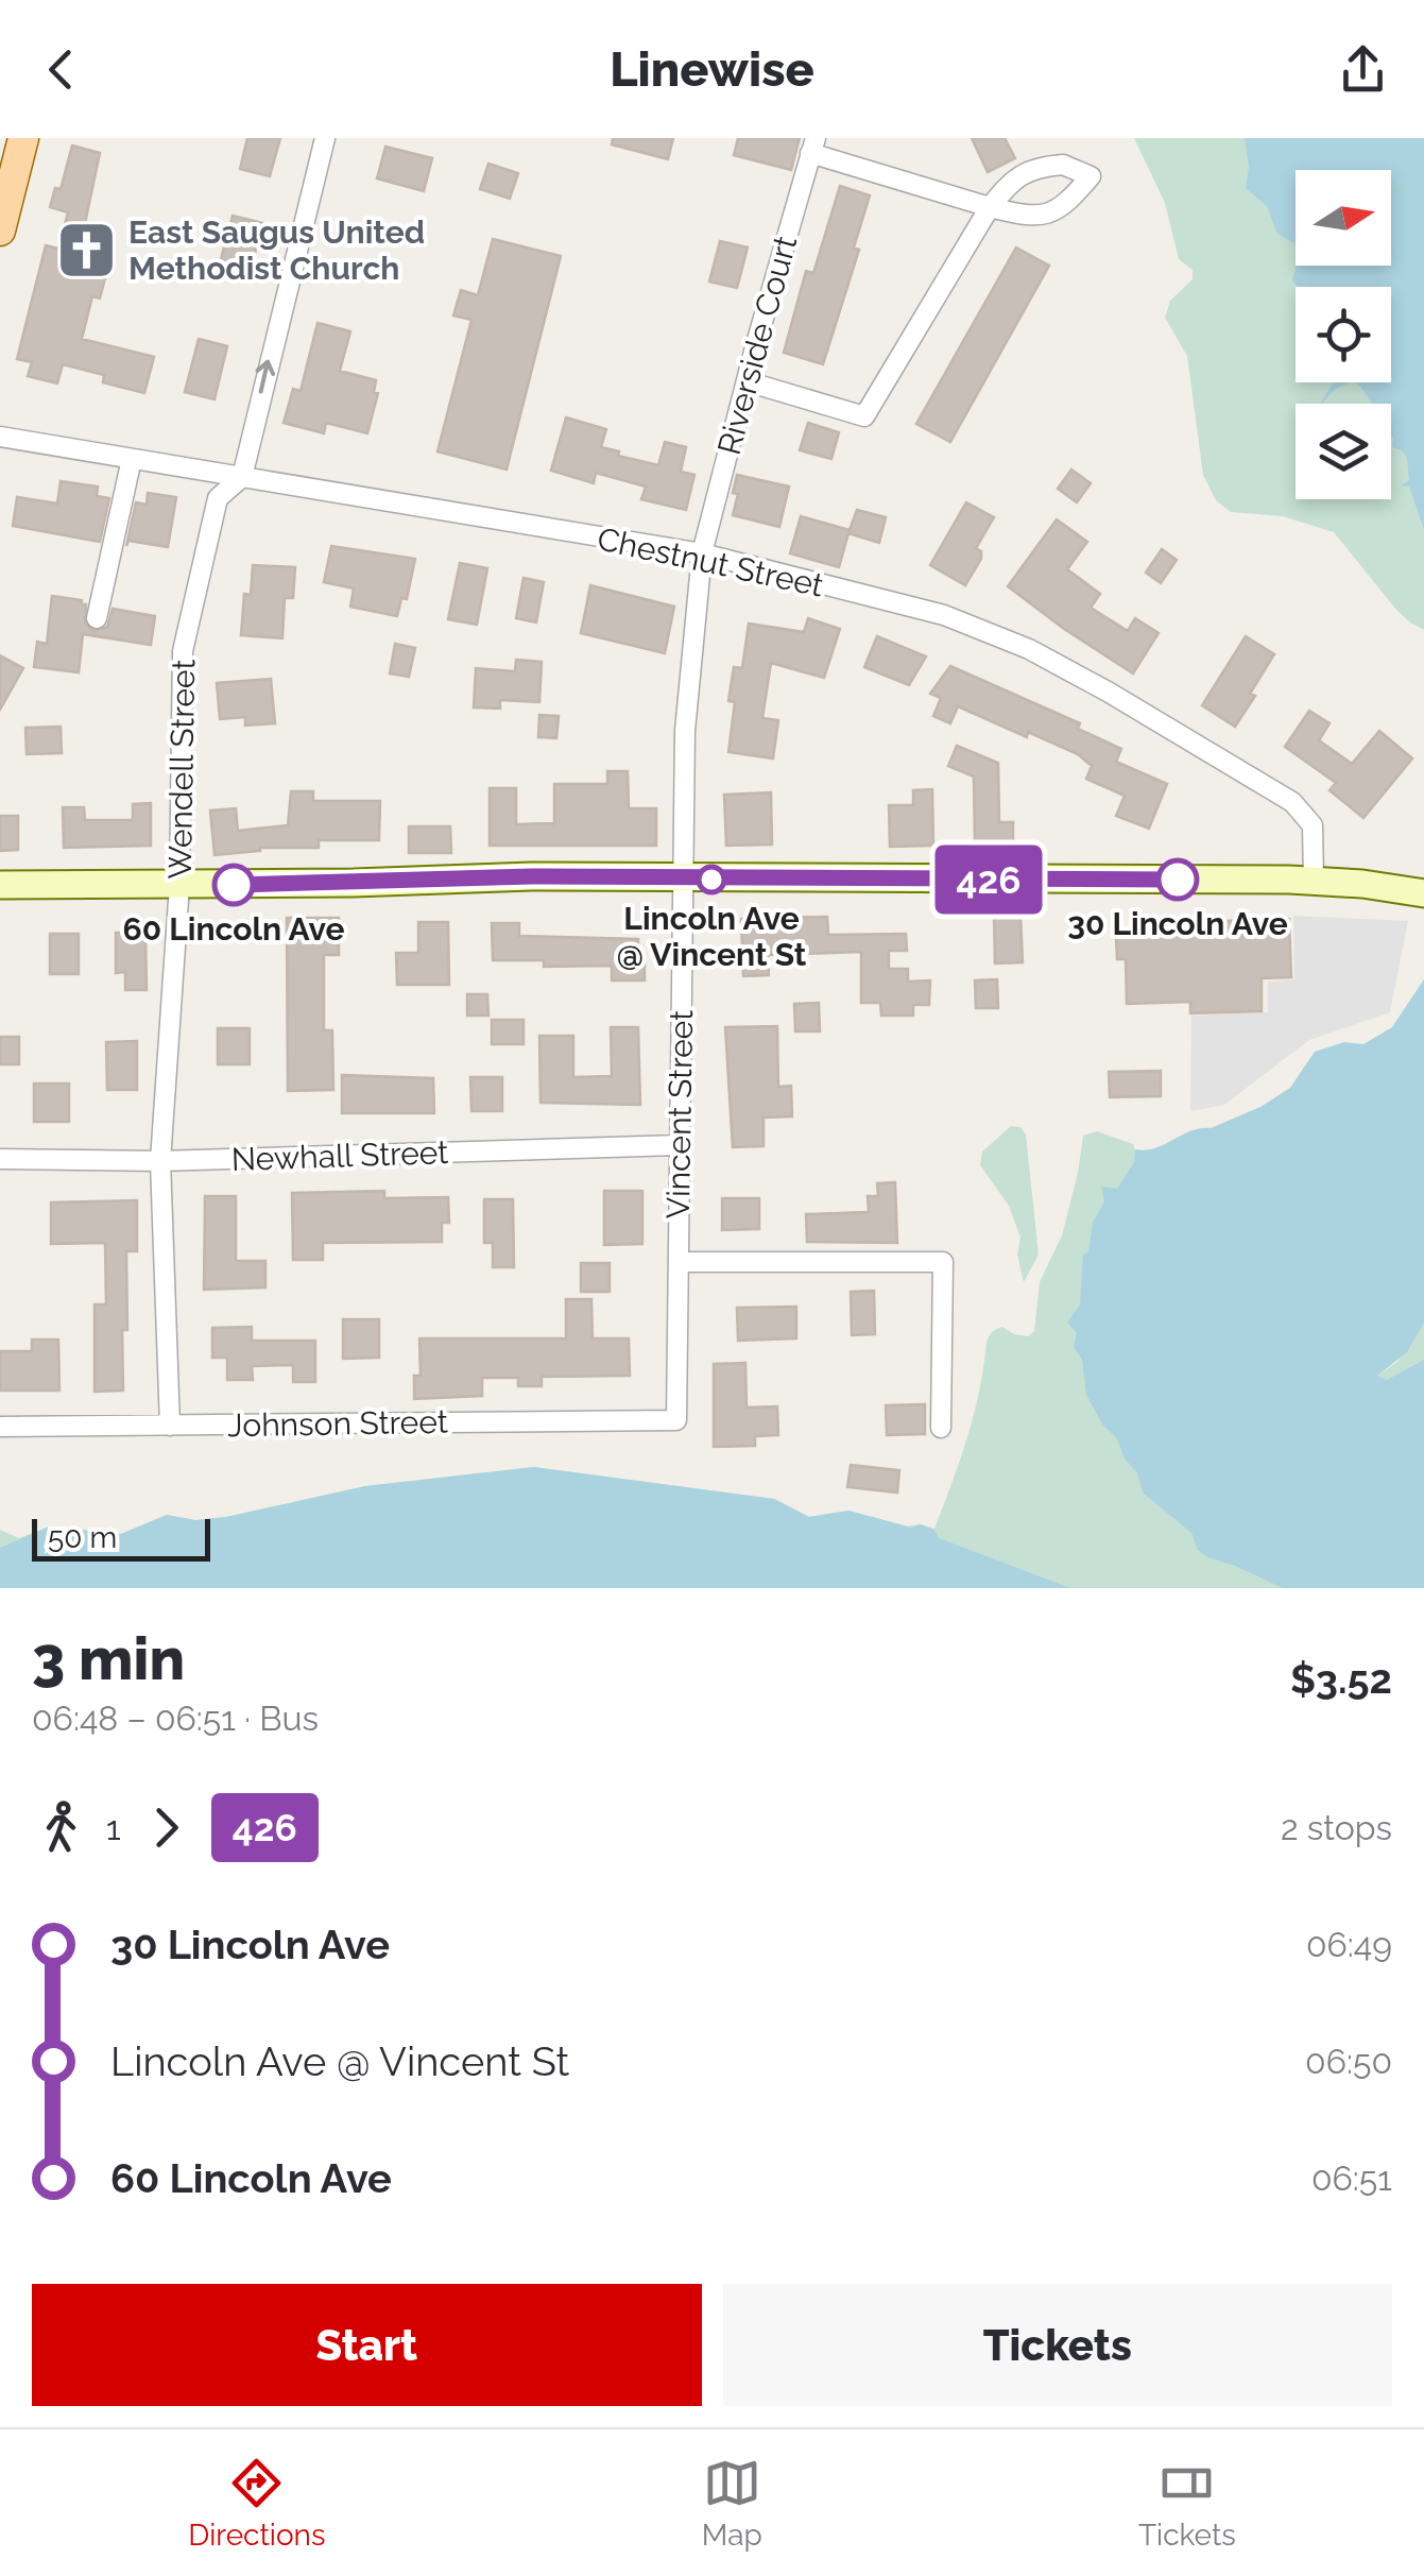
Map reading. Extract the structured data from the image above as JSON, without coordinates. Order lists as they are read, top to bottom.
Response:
{
  "streets": {
    "street": [
      "Riverside Court",
      "Chestnut Street",
      "Wendell Street",
      "Vincent Street",
      "Newhall Street",
      "Johnson Street"
    ]
  },
  "crossings": [
    ["Riverside Court", "Chestnut Street"],
    ["Riverside Court", "Vincent Street"],
    ["Chestnut Street", "Wendell Street"],
    ["Chestnut Street", "Vincent Street"],
    ["Wendell Street", "Newhall Street"],
    ["Wendell Street", "Johnson Street"],
    ["Vincent Street", "Newhall Street"],
    ["Vincent Street", "Johnson Street"]
  ],
  "places": {
    "church": ["East Saugus United Methodist Church"],
    "other": ["Lincoln Ave @ Vincent St", "30 Lincoln Ave", "60 Lincoln Ave"]
  },
  "lines": ["bus line 426"],
  "scale_bar": "50 m",
  "north": "right",
  "page": {
    "header": "Linewise",
    "on_map": "426",
    "scale": "50 m",
    "heading": ["3 min", "06:48 – 06:51 · Bus", "$3.52"],
    "legs": ["1", "426", "2 stops"],
    "list": [
      {
        "name": "30 Lincoln Ave",
        "value": "06:49"
      },
      {
        "name": "Lincoln Ave @ Vincent St",
        "value": "06:50"
      },
      {
        "name": "60 Lincoln Ave",
        "value": "06:51"
      }
    ],
    "buttons": ["Start", "Tickets"],
    "tabs": ["Directions", "Map", "Tickets"]
  }
}
